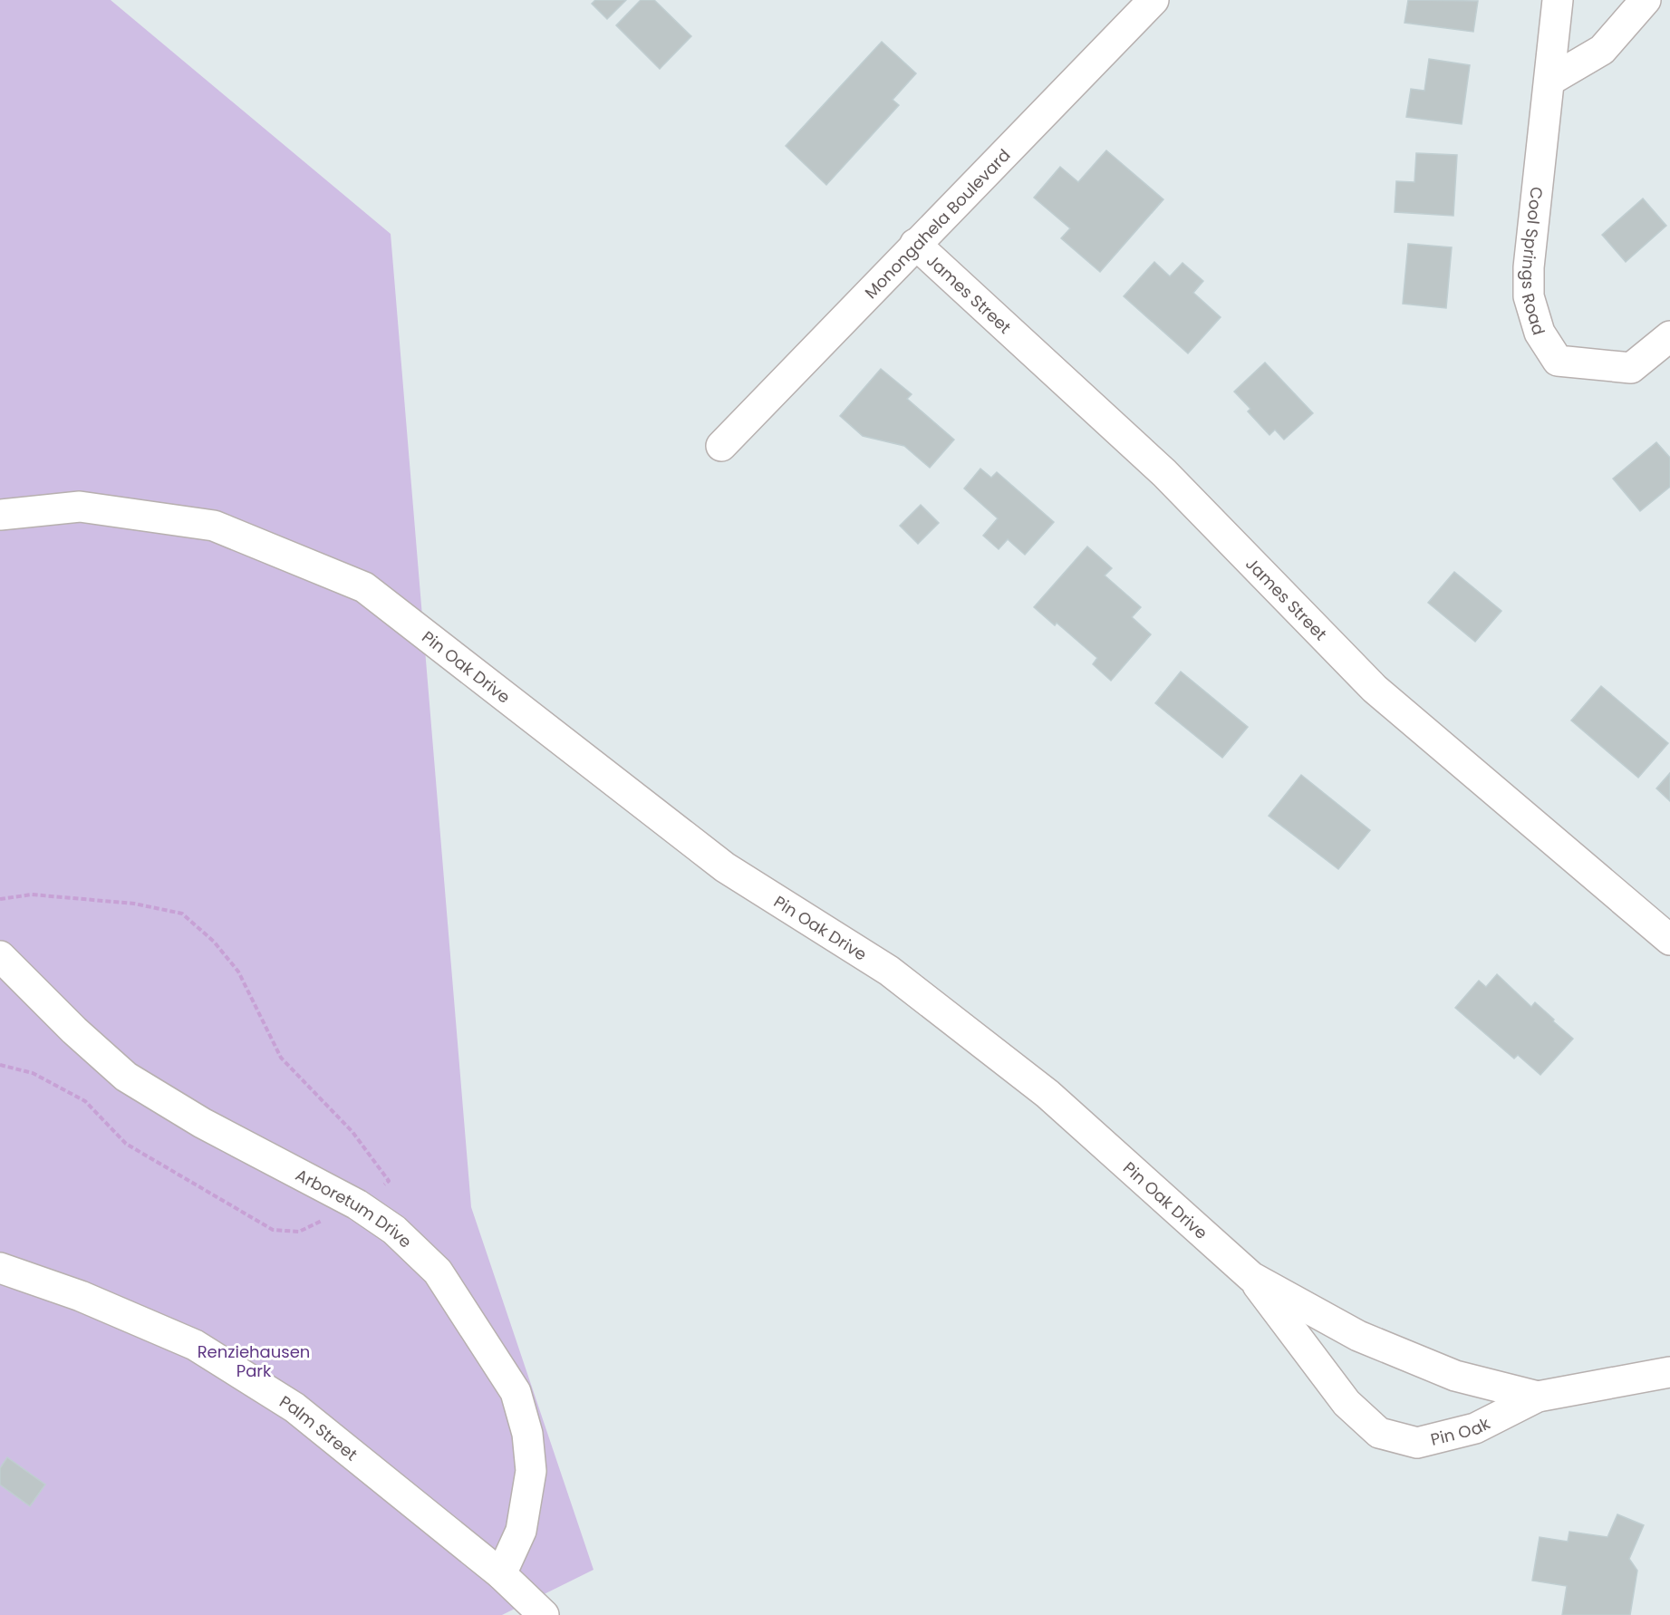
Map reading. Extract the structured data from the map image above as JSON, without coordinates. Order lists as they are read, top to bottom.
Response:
{
  "streets": {
    "street": [
      "Monongahela Boulevard",
      "Cool Springs Road",
      "James Street",
      "Pin Oak Drive",
      "Arboretum Drive",
      "Palm Street",
      "Pin Oak"
    ]
  },
  "crossings": [
    ["Monongahela Boulevard", "James Street"],
    ["Pin Oak Drive", "Pin Oak"],
    ["Arboretum Drive", "Palm Street"]
  ],
  "parks": ["Renziehausen Park"]
}
